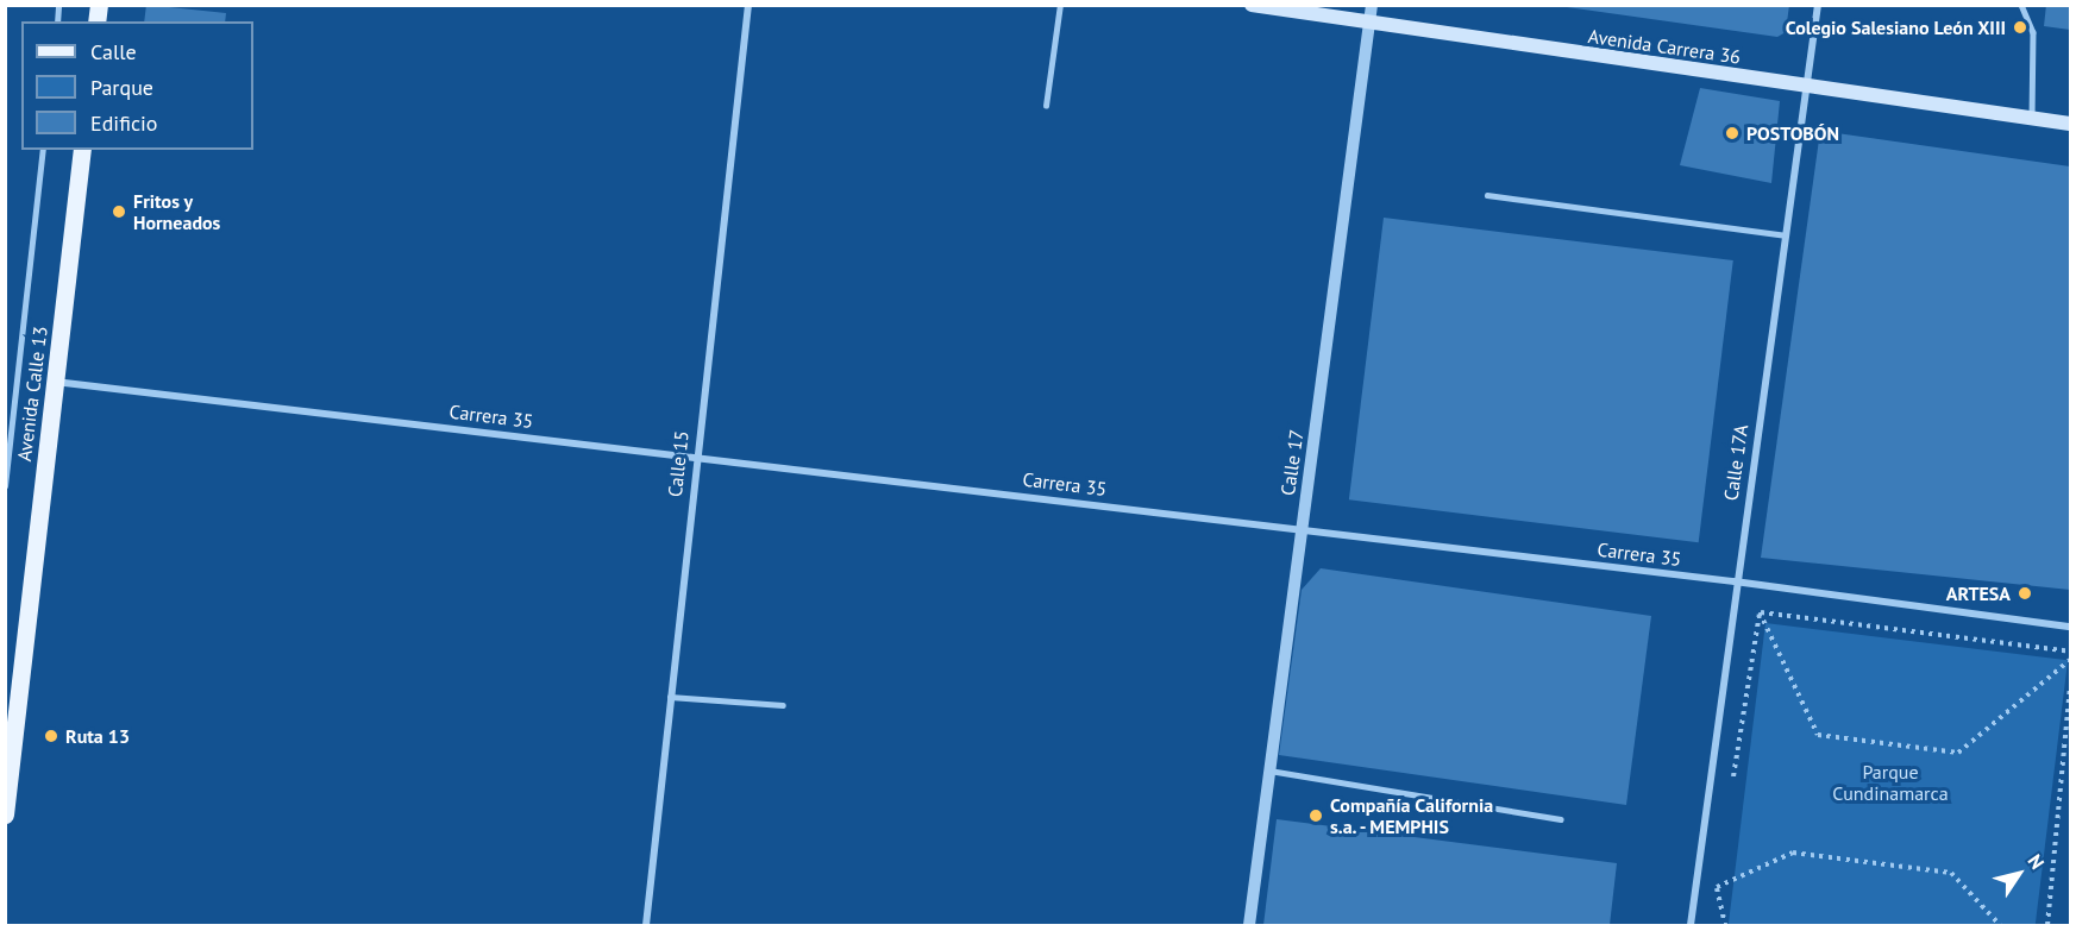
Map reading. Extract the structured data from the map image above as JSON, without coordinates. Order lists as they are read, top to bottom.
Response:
{
  "streets": {
    "main road": ["Avenida Carrera 36", "Avenida Calle 13"],
    "street": [
      "Carrera 35",
      "Calle 17",
      "Calle 17A",
      "Calle 15"
    ]
  },
  "crossings": [
    ["Avenida Carrera 36", "Calle 17"],
    ["Avenida Carrera 36", "Calle 17A"],
    ["Avenida Calle 13", "Carrera 35"],
    ["Carrera 35", "Calle 17"],
    ["Carrera 35", "Calle 17A"],
    ["Carrera 35", "Calle 15"]
  ],
  "parks": ["Parque Cundinamarca"],
  "places": [
    "Colegio Salesiano León XIII",
    "POSTOBÓN",
    "Fritos y Horneados",
    "ARTESA",
    "Ruta 13",
    "Compañía California s.a. - MEMPHIS"
  ],
  "legend": ["Calle", "Parque", "Edificio"],
  "north": "top right"
}
